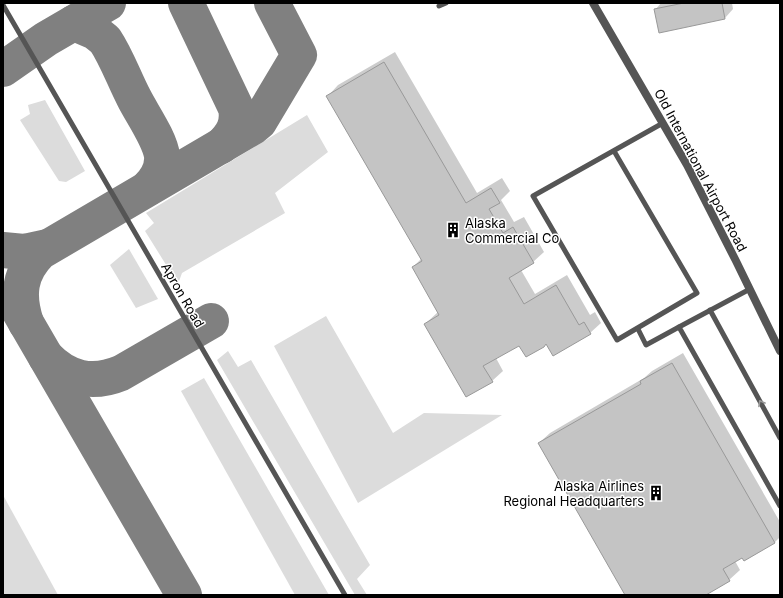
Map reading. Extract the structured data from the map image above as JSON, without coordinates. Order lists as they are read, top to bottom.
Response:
{
  "streets": {
    "street": ["Old International Airport Road"],
    "lane": ["Apron Road"]
  },
  "places": {
    "building": ["Alaska Commercial Co", "Alaska Airlines Regional Headquarters"]
  }
}
